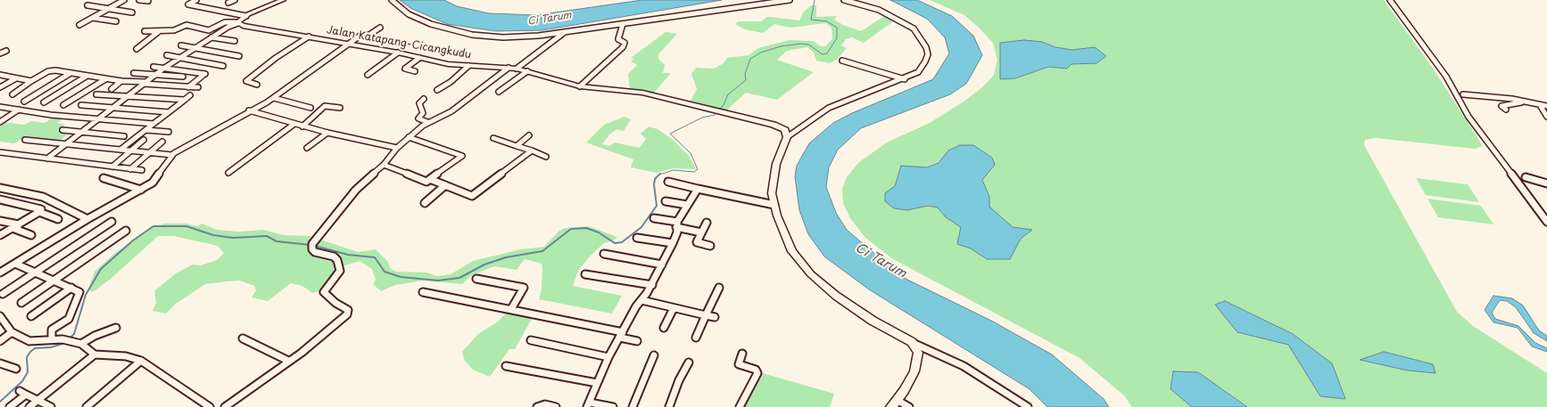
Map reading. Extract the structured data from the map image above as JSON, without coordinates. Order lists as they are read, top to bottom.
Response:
{
  "streets": {
    "street": ["Jalan Katapang-Cicangkudu"]
  },
  "water": ["Ci Tarum"]
}
